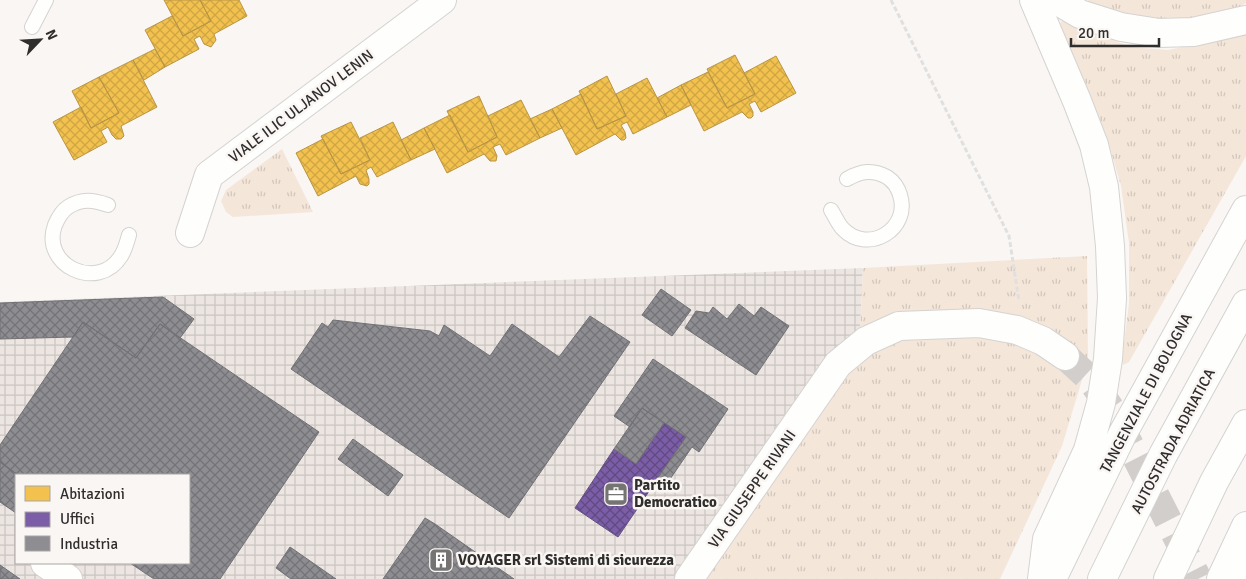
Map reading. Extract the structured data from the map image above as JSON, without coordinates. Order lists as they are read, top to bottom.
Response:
{
  "streets": {
    "main road": [
      "VIALE ILIC ULJANOV LENIN",
      "TANGENZIALE DI BOLOGNA",
      "AUTOSTRADA ADRIATICA",
      "VIA GIUSEPPE RIVANI"
    ]
  },
  "places": {
    "office": ["Partito Democratico"],
    "building": ["VOYAGER srl Sistemi di sicurezza"]
  },
  "legend": ["Abitazioni", "Uffici", "Industria"],
  "scale_bar": "20 m",
  "north": "top right"
}
